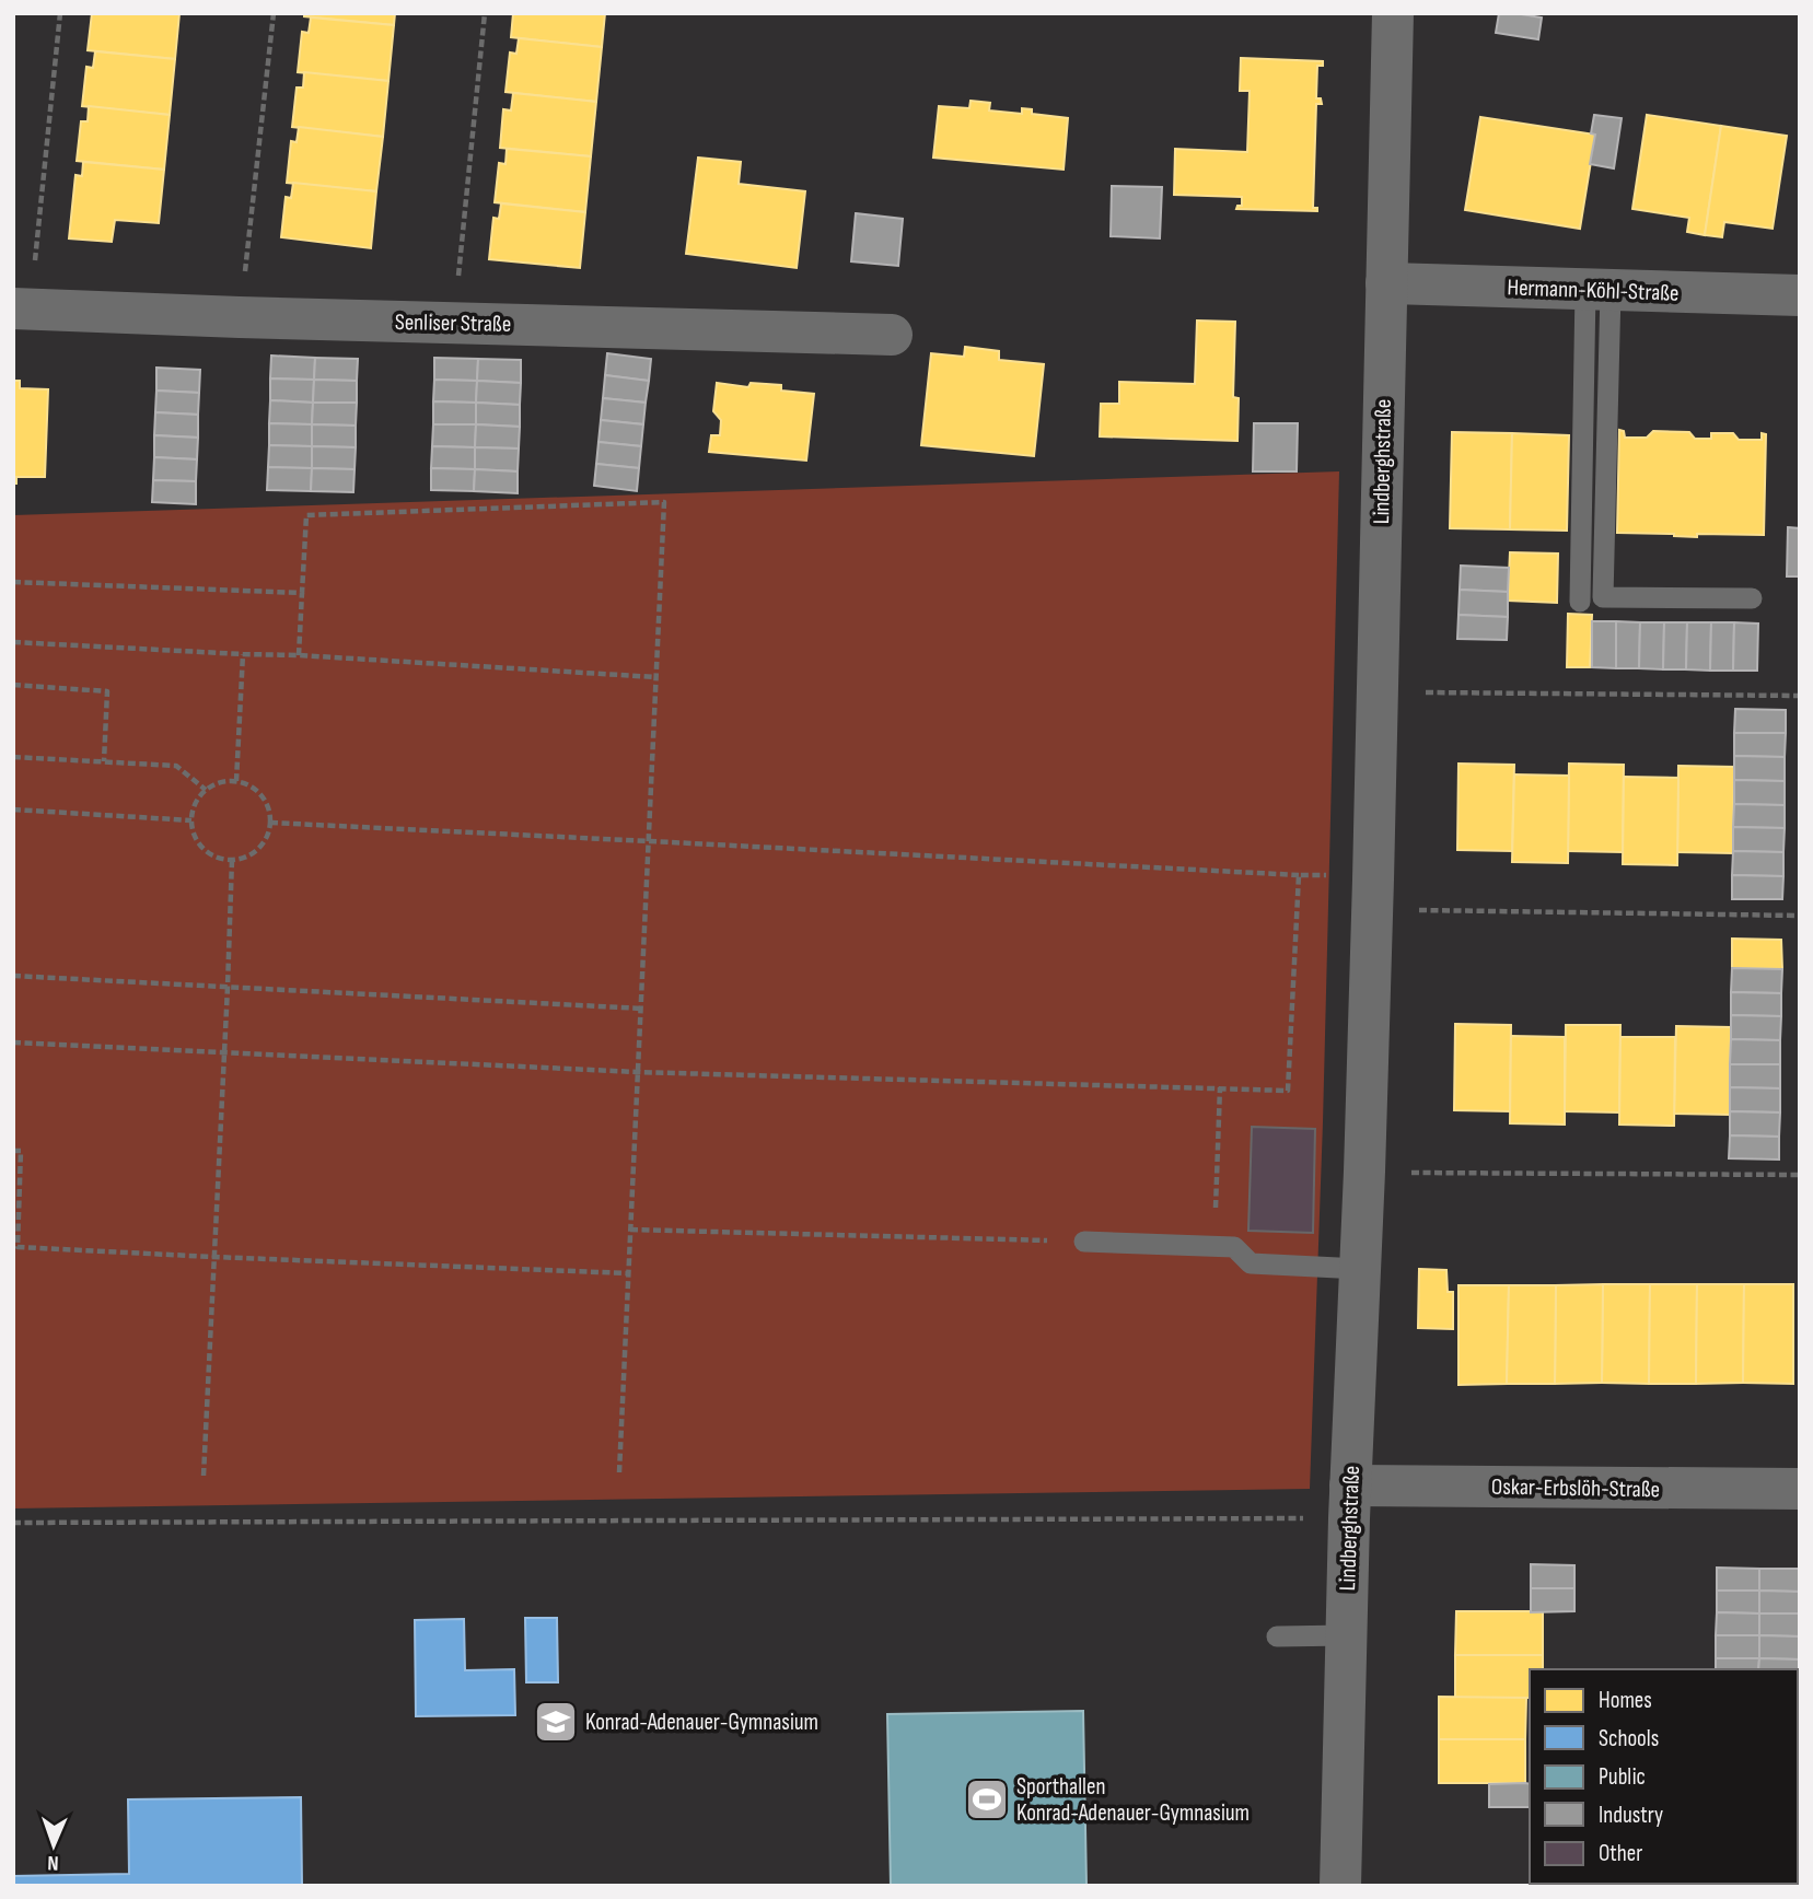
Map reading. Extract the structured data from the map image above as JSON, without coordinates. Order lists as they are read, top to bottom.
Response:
{
  "streets": {
    "street": [
      "Hermann-Köhl-Straße",
      "Senliser Straße",
      "Lindberghstraße",
      "Oskar-Erbslöh-Straße"
    ]
  },
  "crossings": [
    ["Hermann-Köhl-Straße", "Lindberghstraße"],
    ["Lindberghstraße", "Oskar-Erbslöh-Straße"]
  ],
  "places": {
    "school or university": ["Konrad-Adenauer-Gymnasium"],
    "sports": ["Sporthallen Konrad-Adenauer-Gymnasium"]
  },
  "legend": [
    "Homes",
    "Schools",
    "Public",
    "Industry",
    "Other"
  ],
  "north": "bottom"
}
